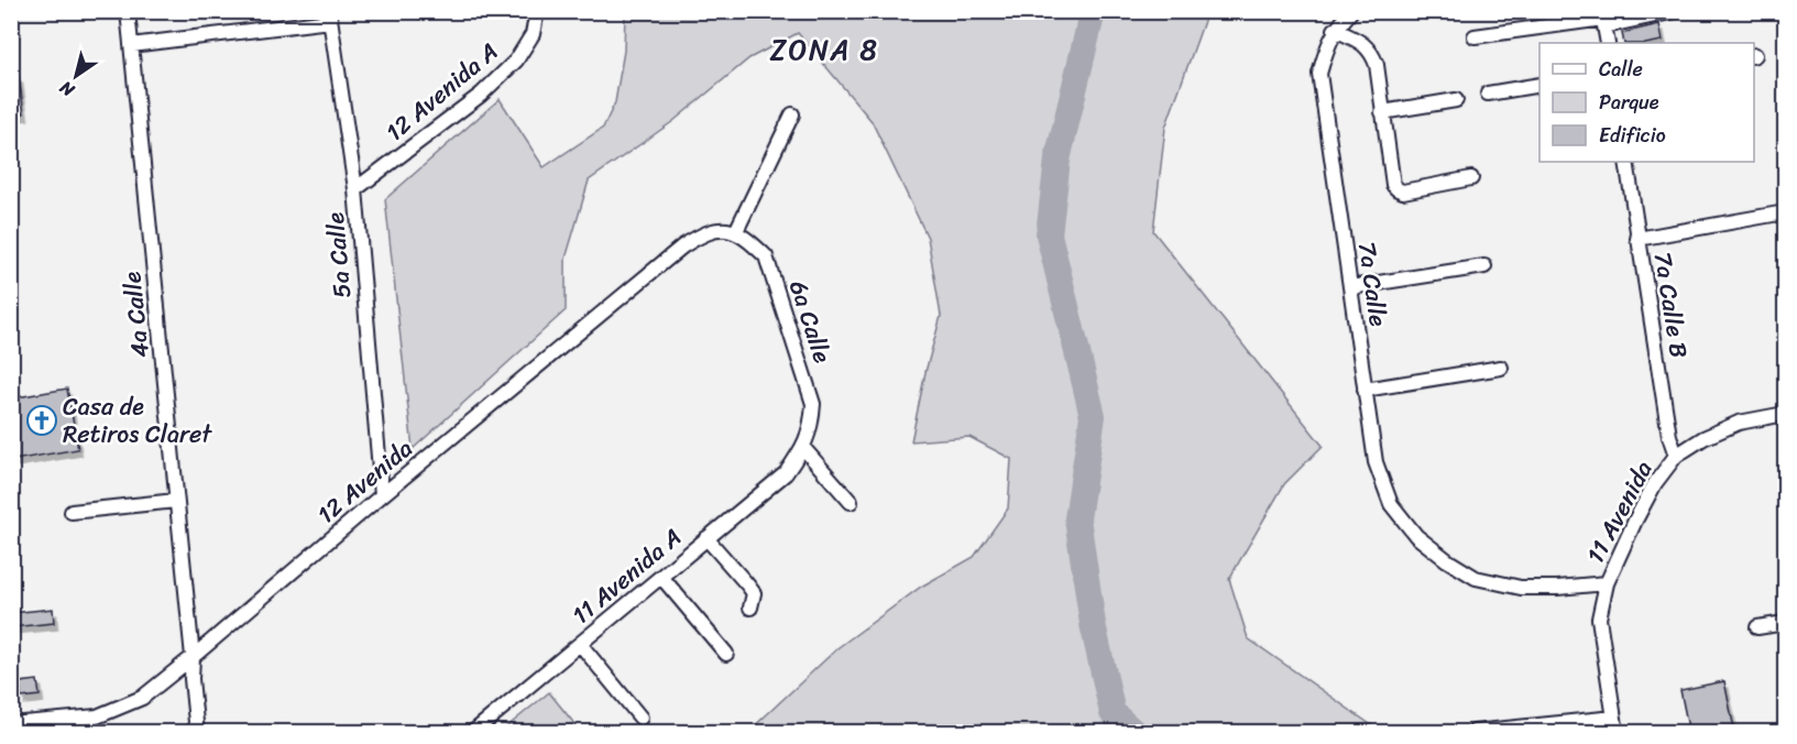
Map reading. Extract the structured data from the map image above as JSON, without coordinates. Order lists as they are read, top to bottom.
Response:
{
  "streets": {
    "street": [
      "12 Avenida A",
      "5a Calle",
      "7a Calle",
      "7a Calle B",
      "4a Calle",
      "6a Calle",
      "12 Avenida",
      "11 Avenida",
      "11 Avenida A"
    ]
  },
  "crossings": [
    ["12 Avenida A", "5a Calle"],
    ["5a Calle", "12 Avenida"],
    ["7a Calle", "11 Avenida"],
    ["7a Calle B", "11 Avenida"],
    ["4a Calle", "12 Avenida"],
    ["6a Calle", "12 Avenida"],
    ["6a Calle", "11 Avenida A"]
  ],
  "districts": ["ZONA 8"],
  "places": {
    "church": ["Casa de Retiros Claret"]
  },
  "legend": ["Calle", "Parque", "Edificio"],
  "north": "bottom left"
}
